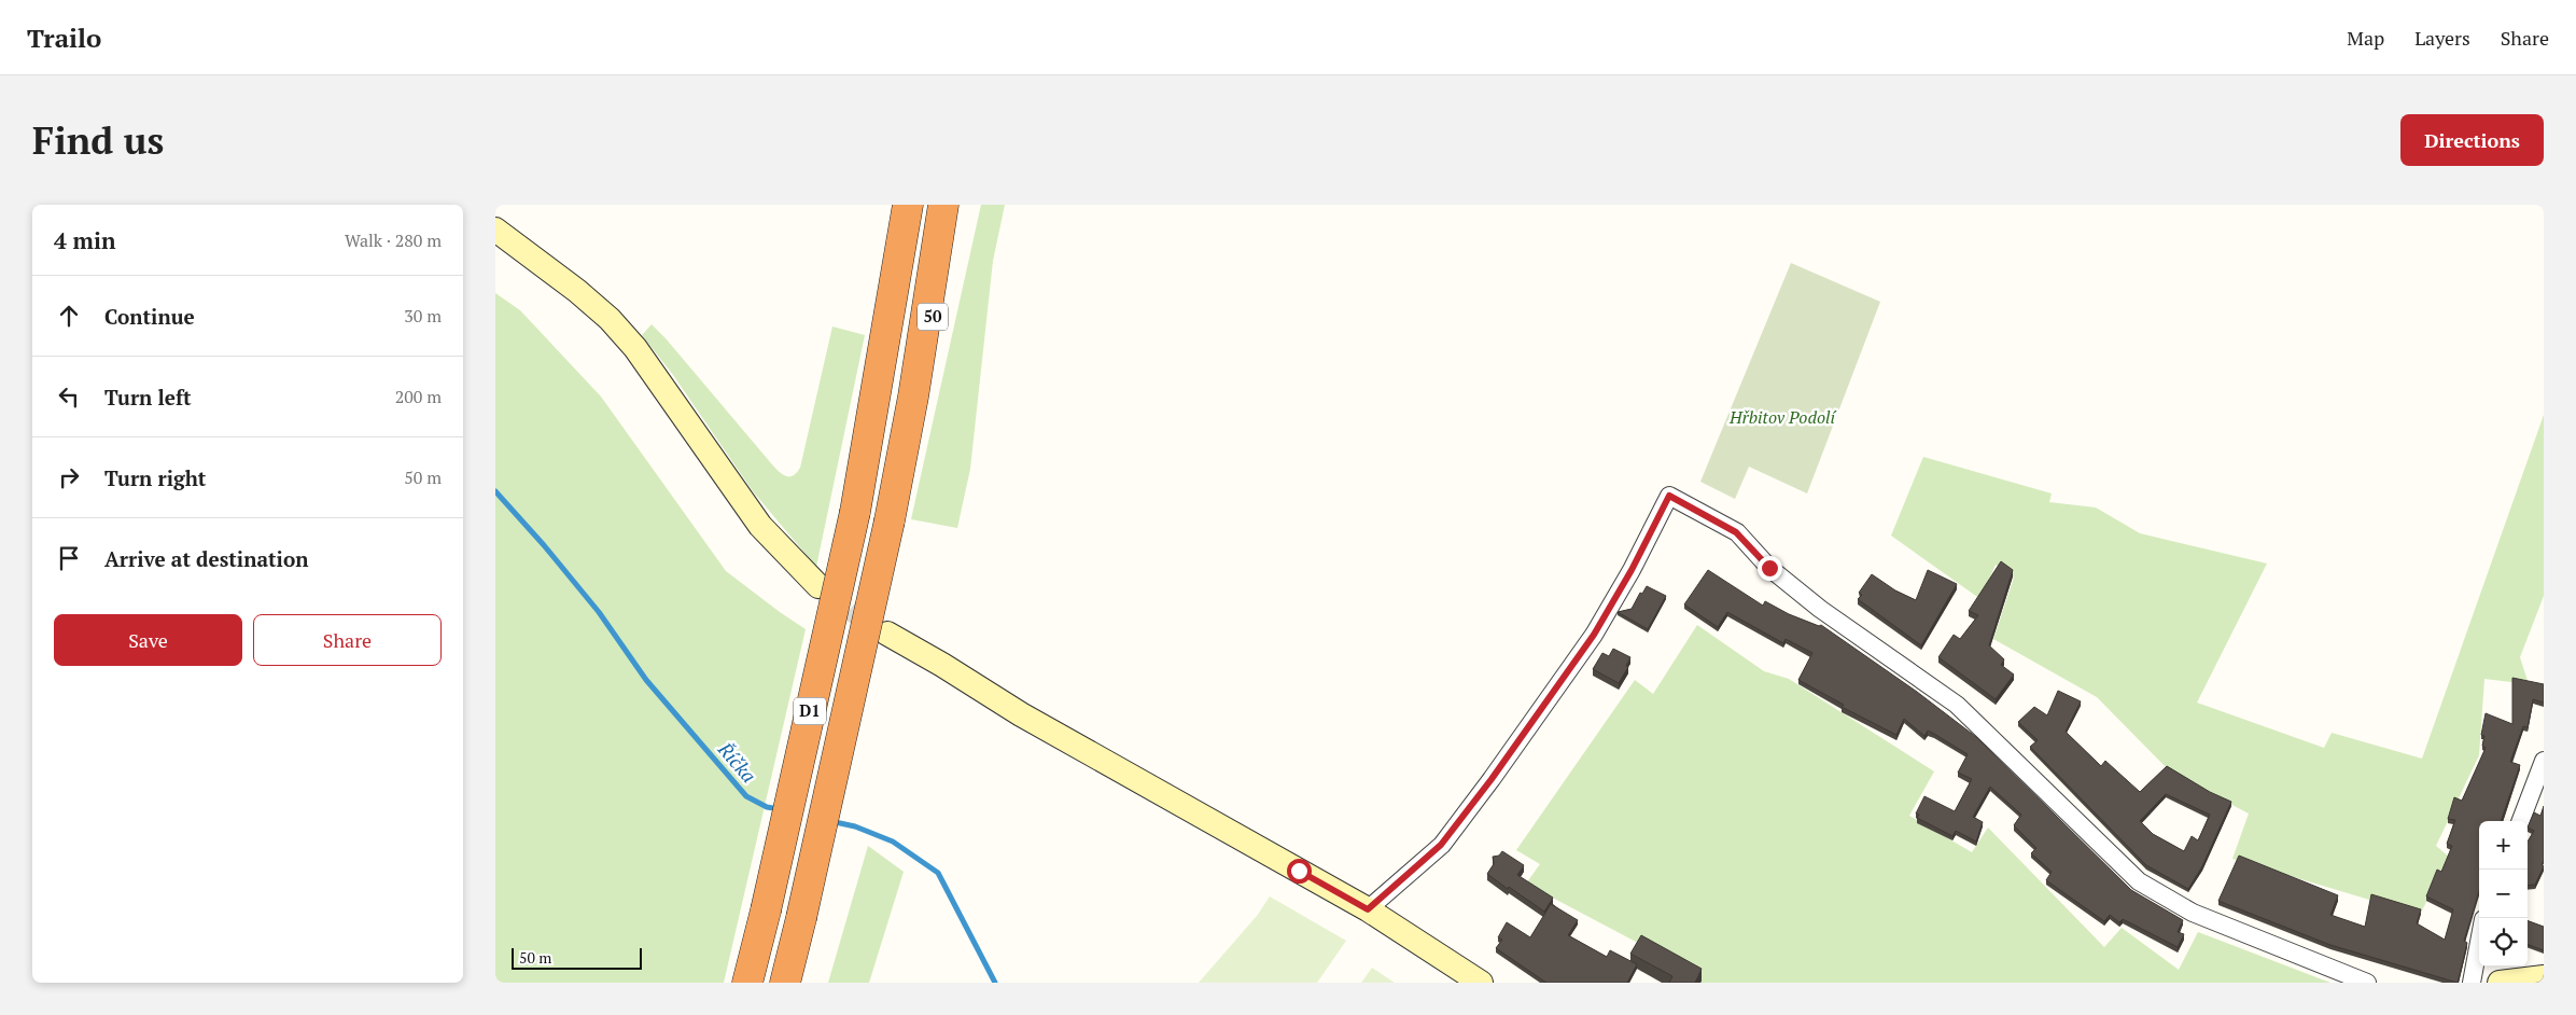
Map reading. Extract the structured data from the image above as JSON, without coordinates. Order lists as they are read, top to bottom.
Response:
{
  "streets": {
    "highway": ["50", "D1"]
  },
  "crossings": [
    ["50", "D1"]
  ],
  "water": ["Říčka"],
  "parks": ["Hřbitov Podolí"],
  "scale_bar": "50 m",
  "page": {
    "header": "Trailo",
    "nav": ["Map", "Layers", "Share"],
    "buttons": [
      "Directions",
      ["Save", "Share"]
    ],
    "title": "Find us",
    "heading": ["4 min", "Walk · 280 m"],
    "list": [
      ["Continue", "30 m"],
      ["Turn left", "200 m"],
      ["Turn right", "50 m"],
      "Arrive at destination"
    ],
    "map_buttons": ["+", "−"],
    "scale": "50 m"
  }
}
